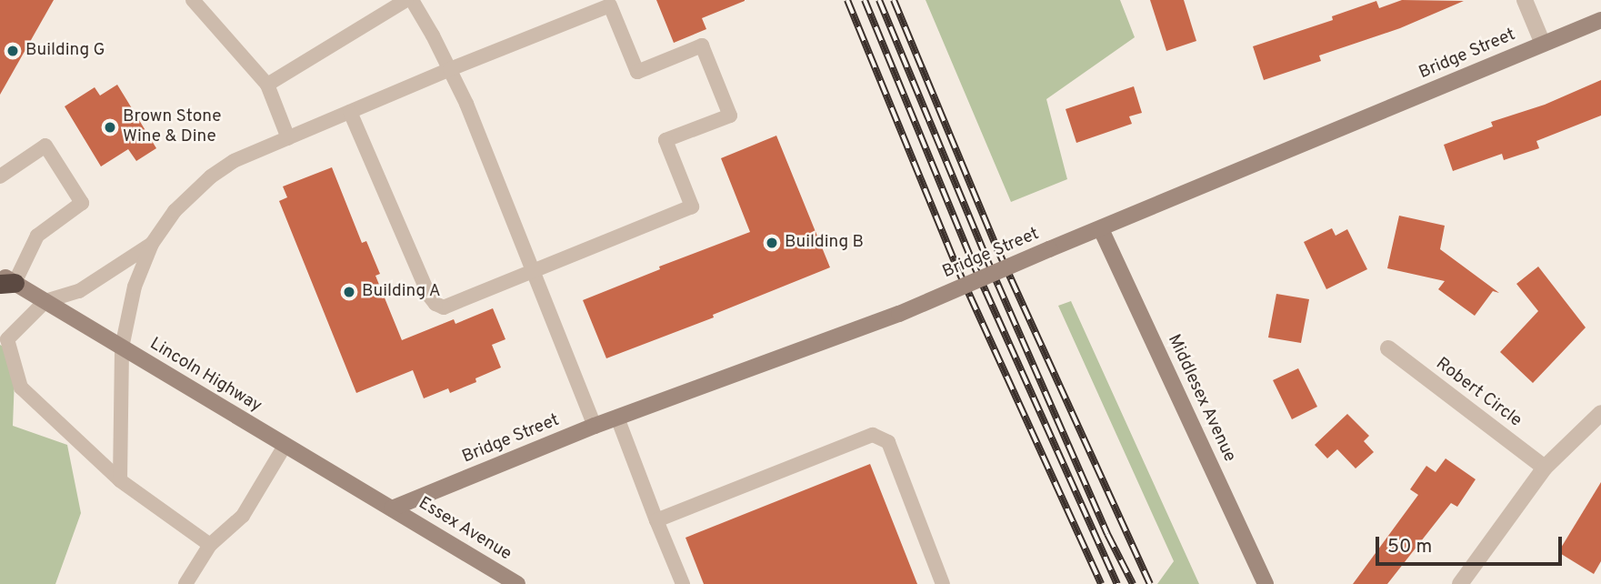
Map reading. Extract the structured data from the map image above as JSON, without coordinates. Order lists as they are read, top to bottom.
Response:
{
  "streets": {
    "street": [
      "Bridge Street",
      "Lincoln Highway",
      "Robert Circle",
      "Middlesex Avenue",
      "Essex Avenue"
    ]
  },
  "crossings": [
    ["Bridge Street", "Lincoln Highway"],
    ["Bridge Street", "Middlesex Avenue"],
    ["Bridge Street", "Essex Avenue"],
    ["Lincoln Highway", "Essex Avenue"]
  ],
  "places": [
    "Building G",
    "Brown Stone Wine & Dine",
    "Building B",
    "Building A"
  ],
  "scale_bar": "50 m"
}
